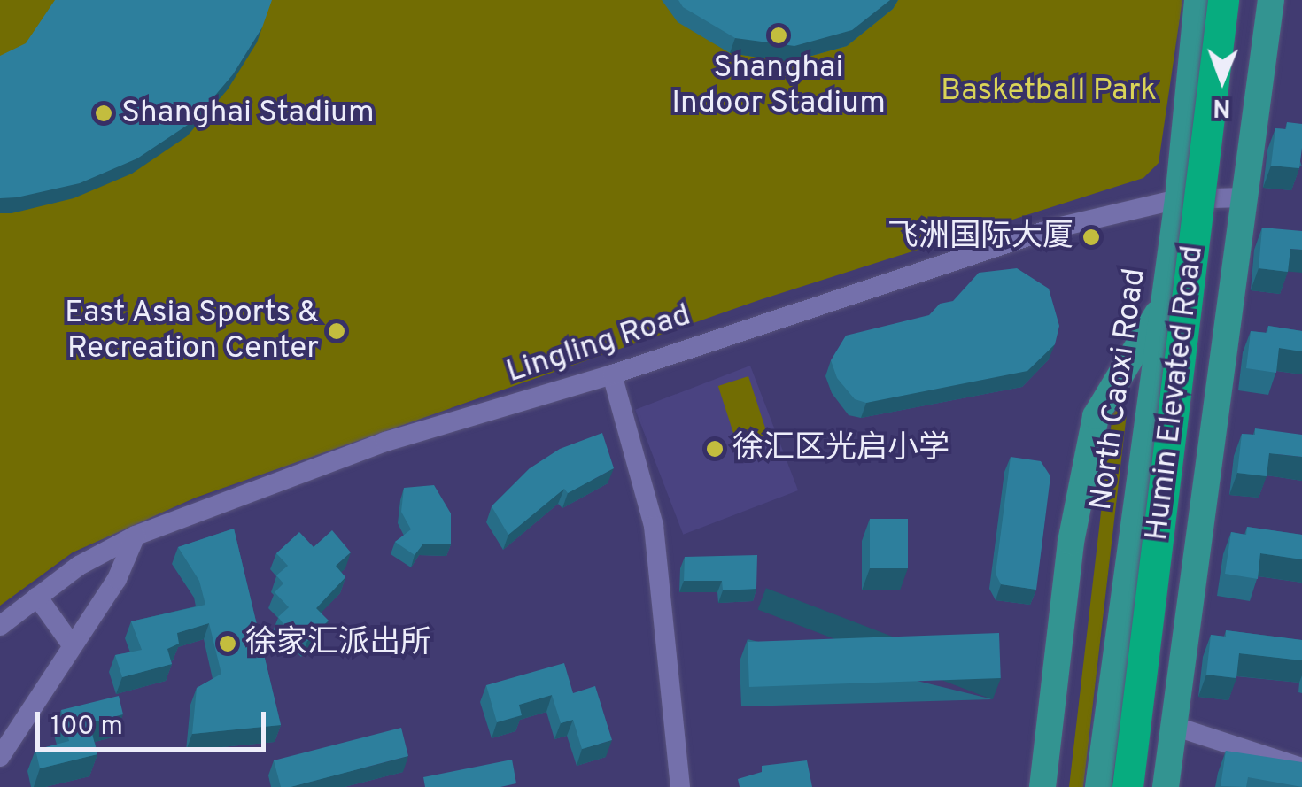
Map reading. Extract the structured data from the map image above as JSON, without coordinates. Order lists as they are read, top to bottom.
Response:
{
  "streets": {
    "highway": ["Humin Elevated Road"],
    "main road": ["North Caoxi Road"],
    "street": ["Lingling Road"]
  },
  "crossings": [
    ["Lingling Road", "North Caoxi Road"]
  ],
  "parks": ["Basketball Park"],
  "places": [
    "Shanghai Indoor Stadium",
    "Shanghai Stadium",
    "飞洲国际大厦",
    "East Asia Sports & Recreation Center",
    "徐汇区光启小学",
    "徐家汇派出所"
  ],
  "scale_bar": "100 m",
  "north": "bottom"
}
